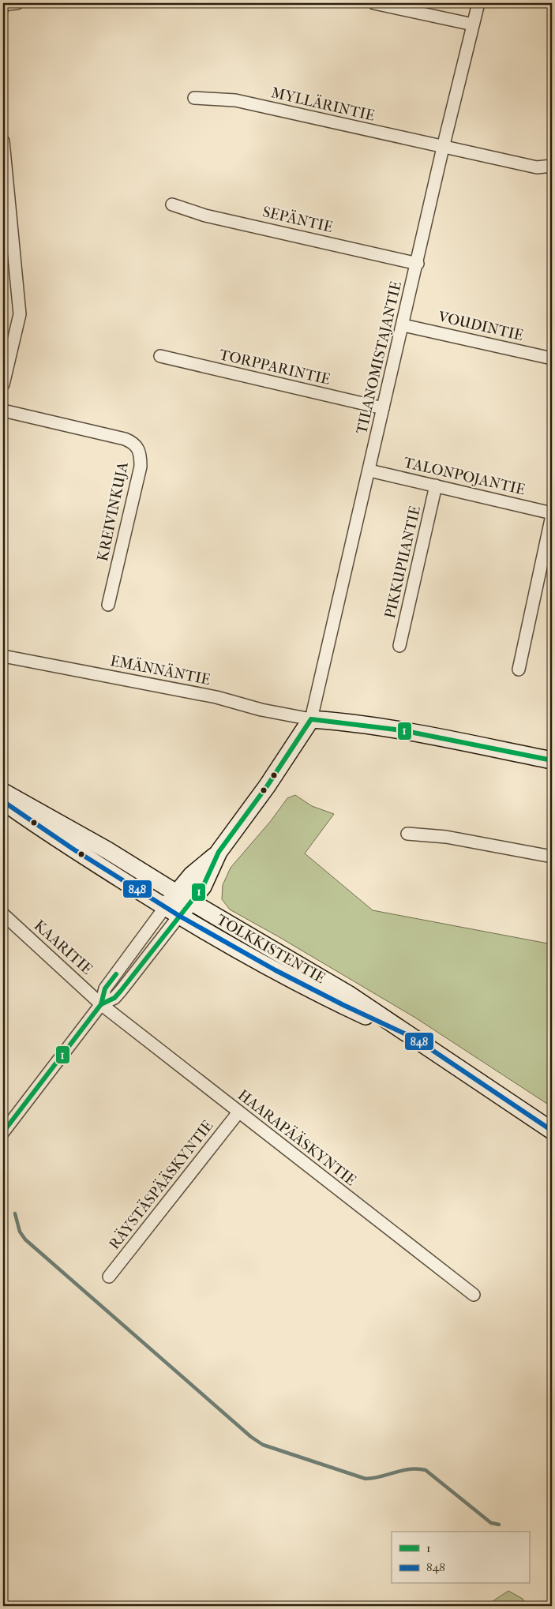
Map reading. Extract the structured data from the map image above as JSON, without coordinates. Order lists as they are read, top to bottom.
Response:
{
  "streets": {
    "street": [
      "MYLLÄRINTIE",
      "SEPÄNTIE",
      "VOUDINTIE",
      "TILANOMISTAJANTIE",
      "TORPPARINTIE",
      "TALONPOJANTIE",
      "KREIVINKUJA",
      "PIKKUPIIANTIE",
      "EMÄNNÄNTIE",
      "KAARITIE",
      "TOLKKISTENTIE",
      "HAARAPÄÄSKYNTIE",
      "RÄYSTÄSPÄÄSKYNTIE"
    ]
  },
  "crossings": [
    ["MYLLÄRINTIE", "TILANOMISTAJANTIE"],
    ["SEPÄNTIE", "TILANOMISTAJANTIE"],
    ["VOUDINTIE", "TILANOMISTAJANTIE"],
    ["TILANOMISTAJANTIE", "TORPPARINTIE"],
    ["TILANOMISTAJANTIE", "TALONPOJANTIE"],
    ["TILANOMISTAJANTIE", "EMÄNNÄNTIE"],
    ["TALONPOJANTIE", "PIKKUPIIANTIE"],
    ["KAARITIE", "HAARAPÄÄSKYNTIE"],
    ["HAARAPÄÄSKYNTIE", "RÄYSTÄSPÄÄSKYNTIE"]
  ],
  "lines": ["transit line 1", "transit line 848"],
  "legend": ["1", "848"]
}
